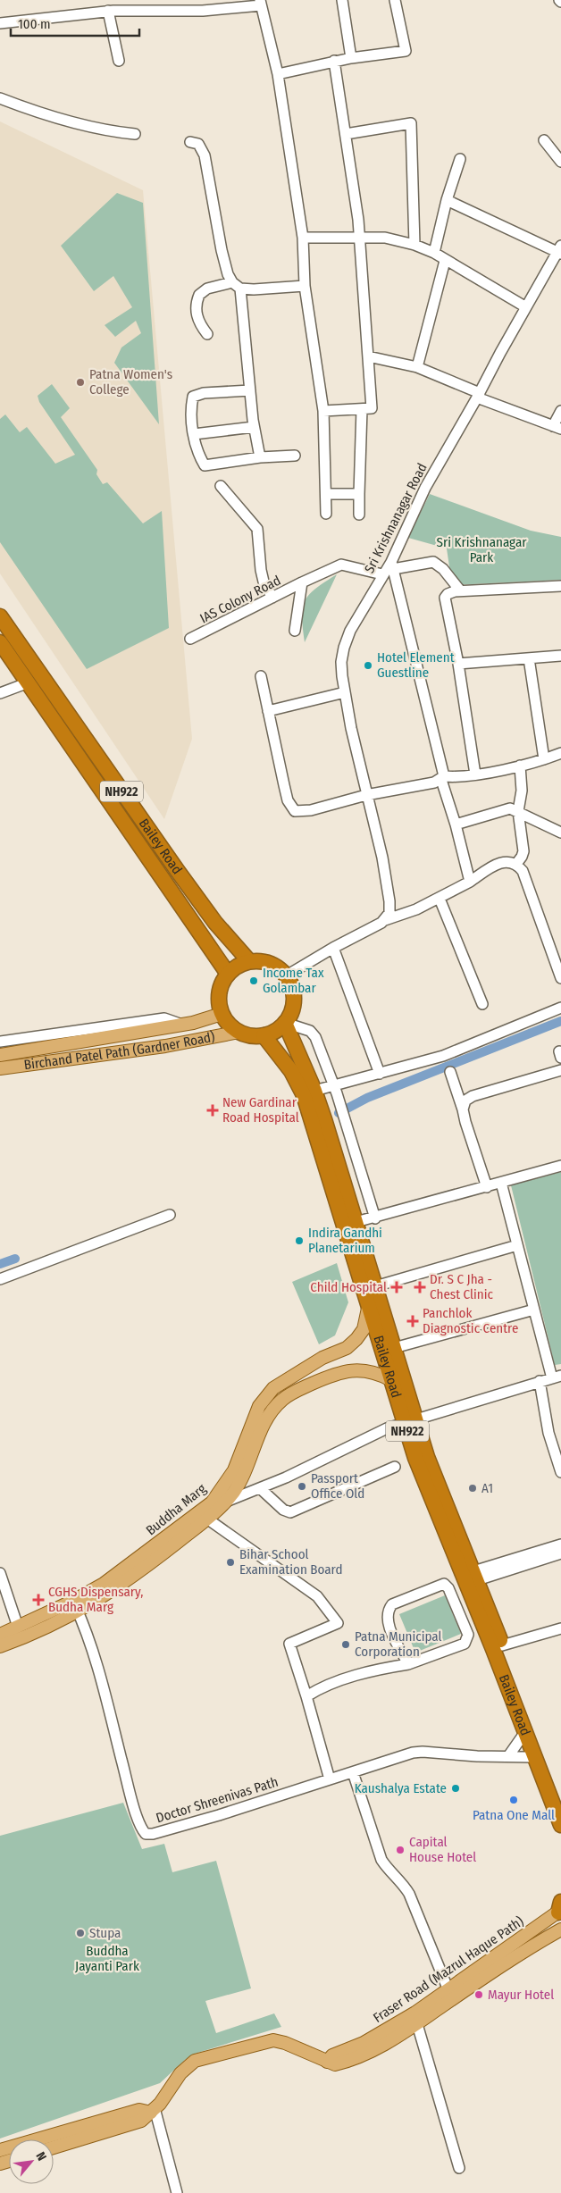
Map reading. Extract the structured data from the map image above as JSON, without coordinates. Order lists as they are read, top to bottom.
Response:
{
  "streets": {
    "highway": ["NH922", "Bailey Road"],
    "main road": ["Birchand Patel Path (Gardner Road)", "Buddha Marg", "Fraser Road (Mazrul Haque Path)"],
    "street": ["Sri Krishnanagar Road", "IAS Colony Road", "Doctor Shreenivas Path"]
  },
  "crossings": [
    ["Sri Krishnanagar Road", "IAS Colony Road"],
    ["NH922", "Bailey Road"],
    ["NH922", "Birchand Patel Path (Gardner Road)"],
    ["Bailey Road", "Birchand Patel Path (Gardner Road)"],
    ["Bailey Road", "Buddha Marg"],
    ["Bailey Road", "Doctor Shreenivas Path"],
    ["Buddha Marg", "Doctor Shreenivas Path"]
  ],
  "parks": ["Sri Krishnanagar Park", "Buddha Jayanti Park"],
  "places": {
    "other": [
      "Patna Women's College",
      "Hotel Element Guestline",
      "Income Tax Golambar",
      "Indira Gandhi Planetarium",
      "Passport Office Old",
      "A1",
      "Bihar School Examination Board",
      "Patna Municipal Corporation",
      "Kaushalya Estate",
      "Patna One Mall",
      "Capital House Hotel",
      "Stupa",
      "Mayur Hotel"
    ],
    "health": [
      "New Gardinar Road Hospital",
      "Child Hospital",
      "Dr. S C Jha - Chest Clinic",
      "Panchlok Diagnostic Centre",
      "CGHS Dispensary, Budha Marg"
    ]
  },
  "scale_bar": "100 m",
  "north": "top right"
}
